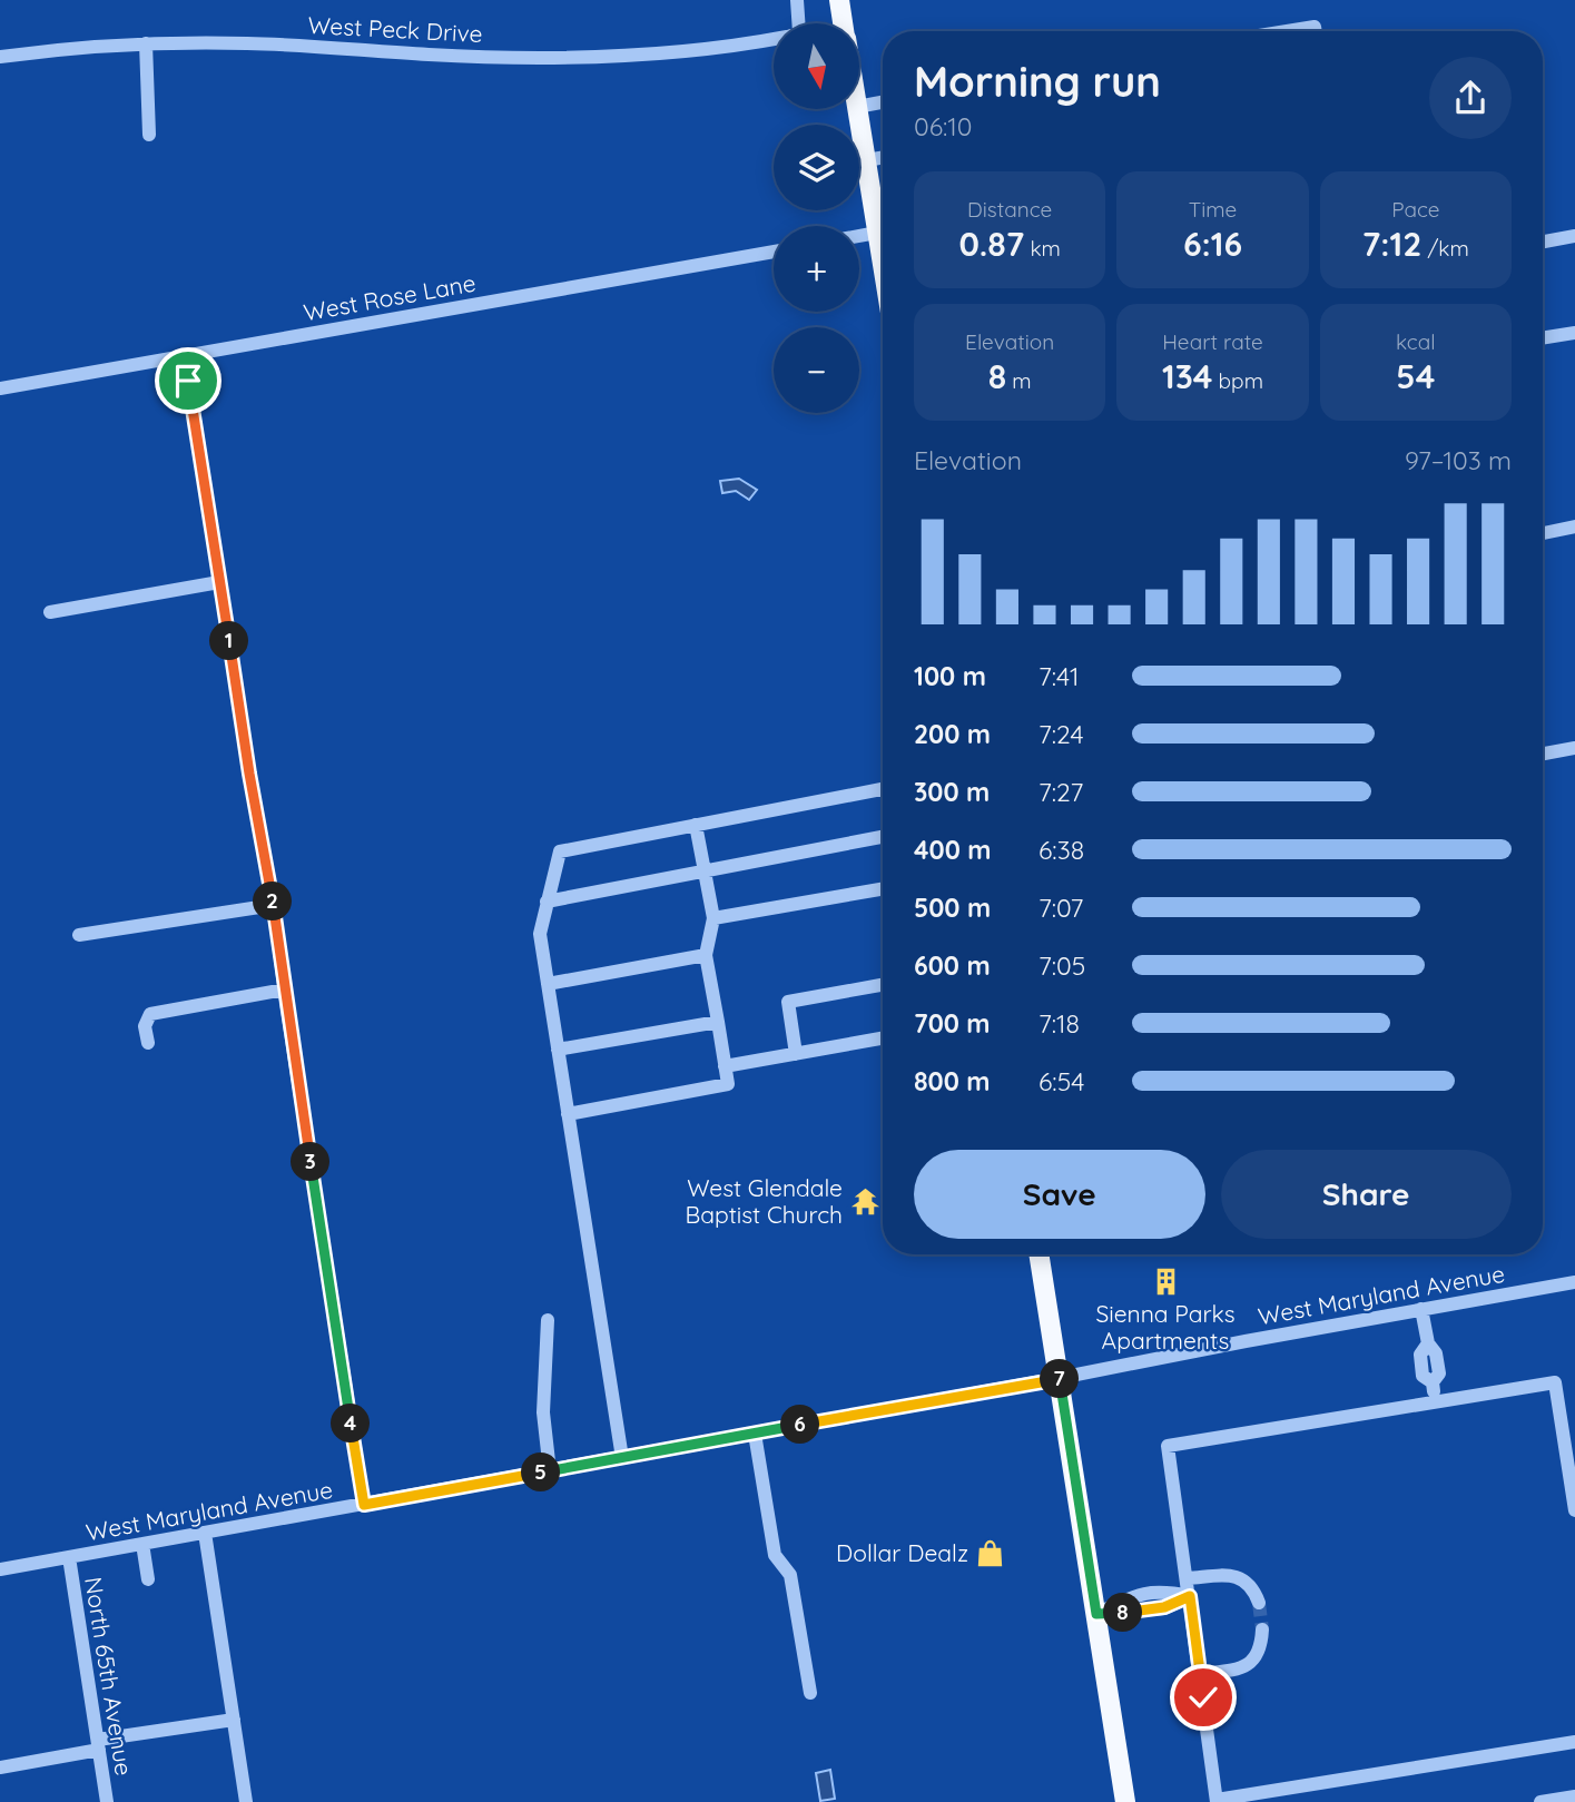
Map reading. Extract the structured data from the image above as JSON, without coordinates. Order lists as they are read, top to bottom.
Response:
{
  "streets": {
    "street": [
      "West Peck Drive",
      "West Rose Lane",
      "West Maryland Avenue",
      "North 65th Avenue"
    ]
  },
  "crossings": [
    ["West Maryland Avenue", "North 65th Avenue"]
  ],
  "places": {
    "temple": ["West Glendale Baptist Church"],
    "building": ["Sienna Parks Apartments"],
    "shop": ["Dollar Dealz"]
  },
  "north": "bottom",
  "page": {
    "map_buttons": ["+", "−"],
    "heading": ["Morning run", "06:10"],
    "stats": [
      ["Distance", "0.87 km"],
      ["Time", "6:16"],
      ["Pace", "7:12 /km"],
      ["Elevation", "8 m"],
      ["Heart rate", "134 bpm"],
      ["kcal", "54"]
    ],
    "chart": ["Elevation", "97–103 m"],
    "pins": [
      "1",
      "2",
      "3",
      "7",
      "4",
      "6",
      "5",
      "8"
    ],
    "list": [
      {
        "name": "100 m",
        "note": "7:41"
      },
      {
        "name": "200 m",
        "note": "7:24"
      },
      {
        "name": "300 m",
        "note": "7:27"
      },
      {
        "name": "400 m",
        "note": "6:38"
      },
      {
        "name": "500 m",
        "note": "7:07"
      },
      {
        "name": "600 m",
        "note": "7:05"
      },
      {
        "name": "700 m",
        "note": "7:18"
      },
      {
        "name": "800 m",
        "note": "6:54"
      }
    ],
    "buttons": ["Save", "Share"]
  }
}
